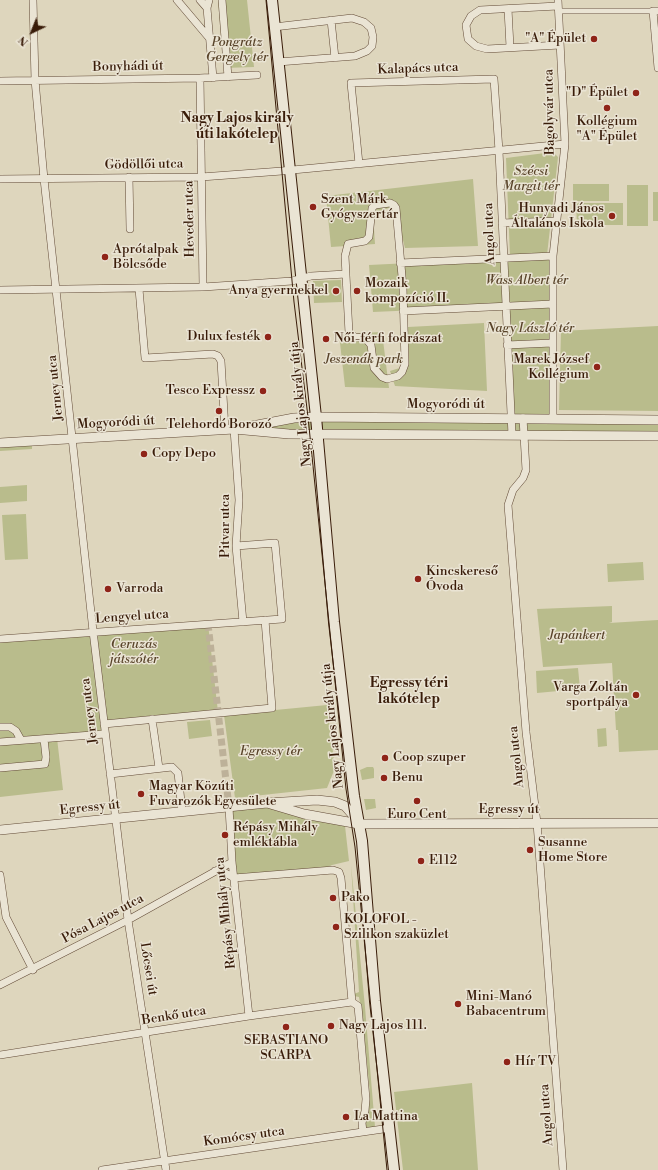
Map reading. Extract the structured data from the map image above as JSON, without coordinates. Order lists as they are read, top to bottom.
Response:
{
  "streets": {
    "main road": ["Nagy Lajos király útja"],
    "street": [
      "Bonyhádi út",
      "Kalapács utca",
      "Bagolyvár utca",
      "Gödöllői utca",
      "Heveder utca",
      "Angol utca",
      "Jerney utca",
      "Mogyoródi út",
      "Pitvar utca",
      "Lengyel utca",
      "Egressy út",
      "Répásy Mihály utca",
      "Pósa Lajos utca",
      "Lőcsei út",
      "Benkő utca",
      "Komócsy utca"
    ]
  },
  "crossings": [
    ["Bonyhádi út", "Heveder utca"],
    ["Bonyhádi út", "Jerney utca"],
    ["Kalapács utca", "Angol utca"],
    ["Bagolyvár utca", "Mogyoródi út"],
    ["Gödöllői utca", "Heveder utca"],
    ["Gödöllői utca", "Jerney utca"],
    ["Gödöllői utca", "Nagy Lajos király útja"],
    ["Angol utca", "Mogyoródi út"],
    ["Angol utca", "Egressy út"],
    ["Jerney utca", "Mogyoródi út"],
    ["Jerney utca", "Lengyel utca"],
    ["Jerney utca", "Egressy út"],
    ["Jerney utca", "Lőcsei út"],
    ["Nagy Lajos király útja", "Mogyoródi út"],
    ["Nagy Lajos király útja", "Egressy út"],
    ["Nagy Lajos király útja", "Komócsy utca"],
    ["Mogyoródi út", "Pitvar utca"],
    ["Pitvar utca", "Lengyel utca"],
    ["Egressy út", "Répásy Mihály utca"],
    ["Egressy út", "Lőcsei út"],
    ["Répásy Mihály utca", "Pósa Lajos utca"],
    ["Répásy Mihály utca", "Benkő utca"],
    ["Pósa Lajos utca", "Lőcsei út"],
    ["Lőcsei út", "Benkő utca"],
    ["Lőcsei út", "Komócsy utca"]
  ],
  "districts": ["Nagy Lajos király úti lakótelep", "Egressy téri lakótelep"],
  "parks": [
    "Pongrátz Gergely tér",
    "Szécsi Margit tér",
    "Wass Albert tér",
    "Nagy László tér",
    "Jeszenák park",
    "Japánkert",
    "Ceruzás játszótér",
    "Egressy tér"
  ],
  "places": [
    "\"A\" Épület",
    "\"D\" Épület",
    "Kollégium \"A\" Épület",
    "Szent Márk Gyógyszertár",
    "Hunyadi János Általános Iskola",
    "Aprótalpak Bölcsőde",
    "Anya gyermekkel",
    "Mozaik kompozíció II.",
    "Dulux festék",
    "Női-férfi fodrászat",
    "Marek József Kollégium",
    "Tesco Expressz",
    "Telehordó Borozó",
    "Copy Depo",
    "Kincskereső Óvoda",
    "Varroda",
    "Varga Zoltán sportpálya",
    "Coop szuper",
    "Benu",
    "Magyar Közúti Fuvarozók Egyesülete",
    "Euro Cent",
    "Répásy Mihály emléktábla",
    "Susanne Home Store",
    "E112",
    "Pako",
    "KOLOFOL - Szilikon szaküzlet",
    "Mini-Manó Babacentrum",
    "Nagy Lajos 111.",
    "SEBASTIANO SCARPA",
    "Hír TV",
    "La Mattina"
  ],
  "north": "bottom left"
}
